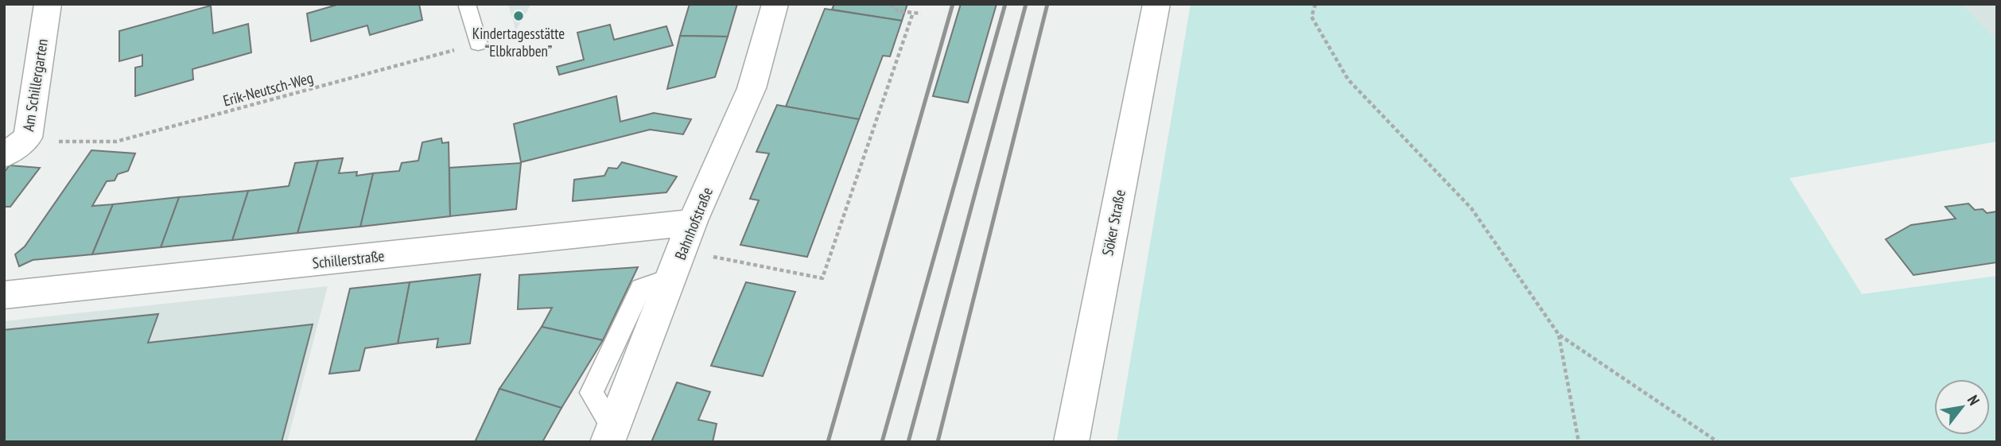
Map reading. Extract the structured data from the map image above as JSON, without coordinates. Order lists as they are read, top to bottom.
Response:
{
  "streets": {
    "street": [
      "Am Schillergarten",
      "Söker Straße",
      "Bahnhofstraße",
      "Schillerstraße"
    ],
    "path": ["Erik-Neutsch-Weg"]
  },
  "crossings": [
    ["Am Schillergarten", "Erik-Neutsch-Weg"],
    ["Bahnhofstraße", "Schillerstraße"]
  ],
  "places": ["Kindertagesstätte “Elbkrabben”"],
  "north": "top right"
}
